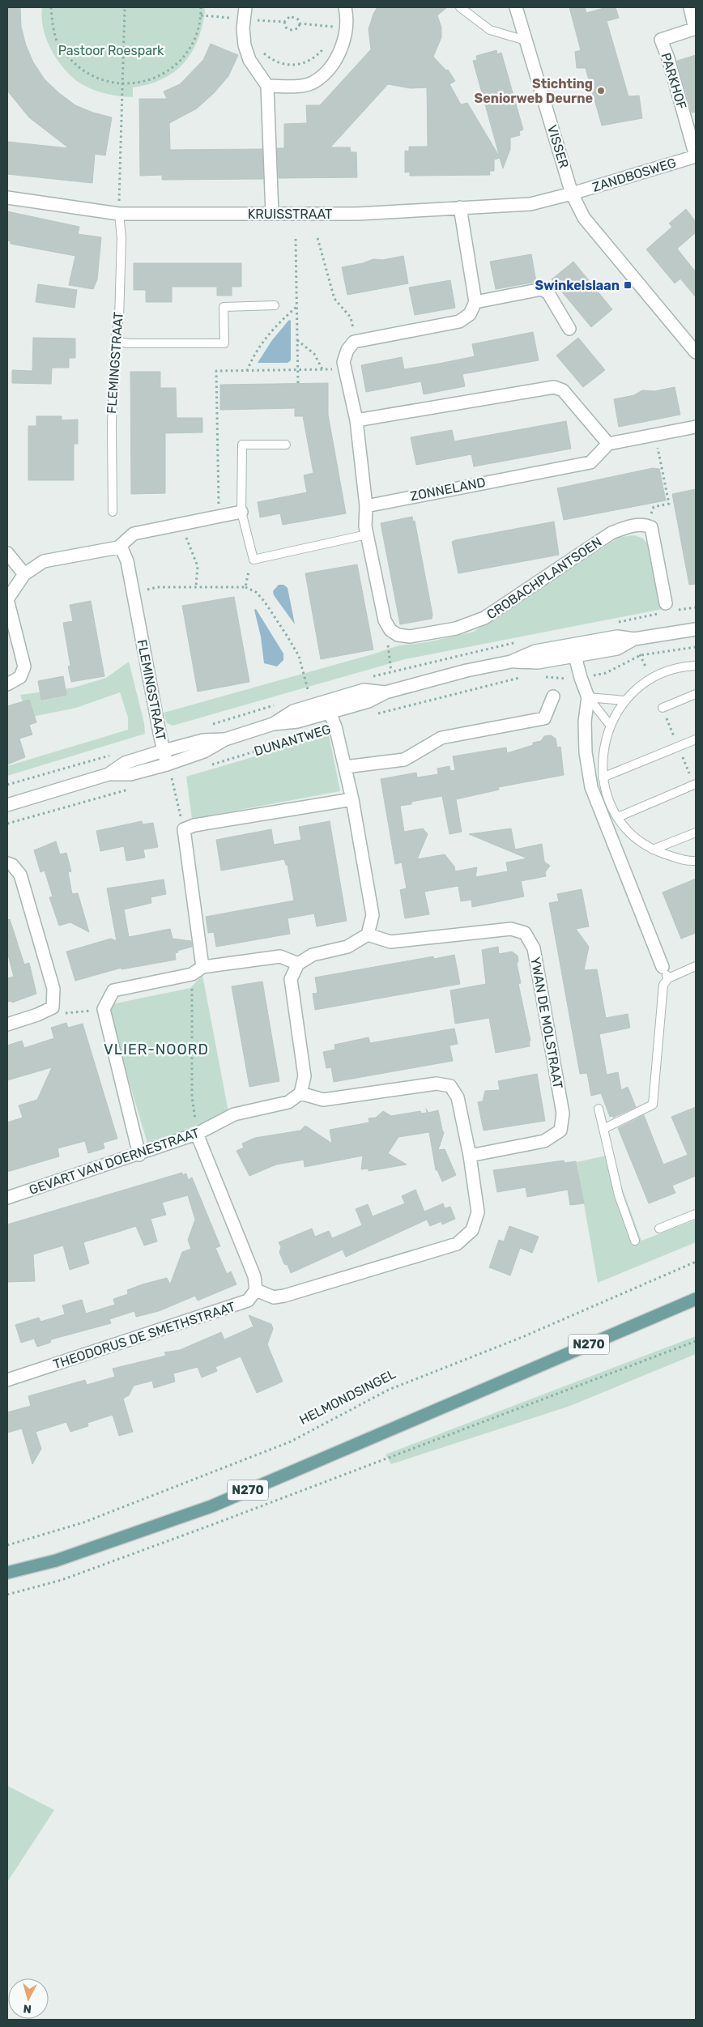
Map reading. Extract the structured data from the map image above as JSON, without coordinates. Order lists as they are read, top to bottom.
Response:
{
  "streets": {
    "main road": ["N270"],
    "street": [
      "PARKHOF",
      "VISSER",
      "ZANDBOSWEG",
      "KRUISSTRAAT",
      "FLEMINGSTRAAT",
      "ZONNELAND",
      "CROBACHPLANTSOEN",
      "DUNANTWEG",
      "YWAN DE MOLSTRAAT",
      "GEVART VAN DOERNESTRAAT",
      "THEODORUS DE SMETHSTRAAT"
    ],
    "path": ["HELMONDSINGEL"]
  },
  "crossings": [
    ["PARKHOF", "ZANDBOSWEG"],
    ["VISSER", "ZANDBOSWEG"],
    ["VISSER", "KRUISSTRAAT"],
    ["ZANDBOSWEG", "KRUISSTRAAT"],
    ["KRUISSTRAAT", "FLEMINGSTRAAT"],
    ["FLEMINGSTRAAT", "DUNANTWEG"],
    ["ZONNELAND", "CROBACHPLANTSOEN"]
  ],
  "districts": ["VLIER-NOORD"],
  "parks": ["Pastoor Roespark"],
  "places": {
    "other": ["Stichting Seniorweb Deurne"],
    "transit": ["Swinkelslaan"]
  },
  "north": "bottom"
}
